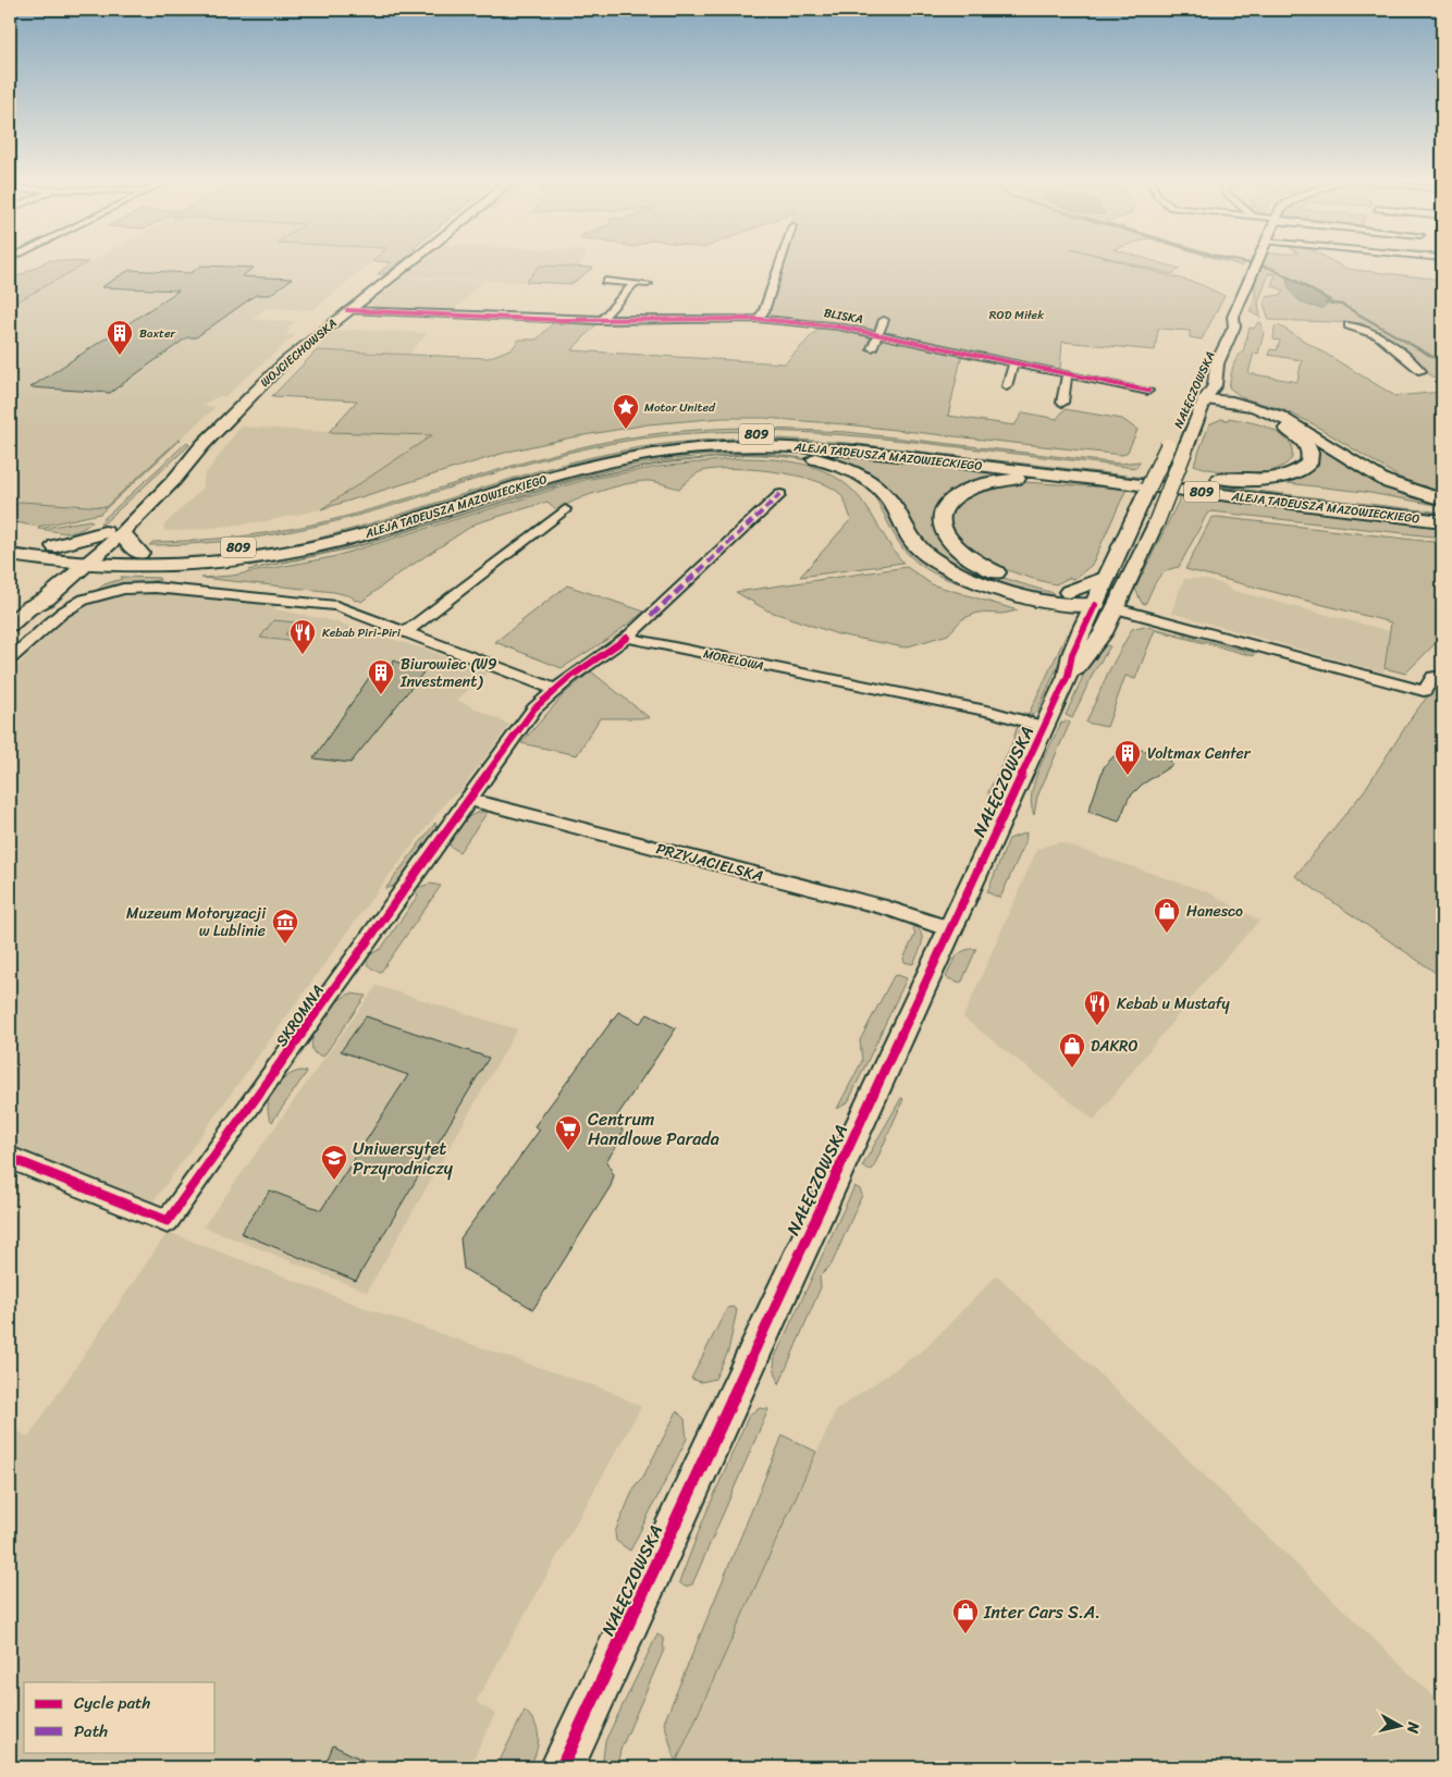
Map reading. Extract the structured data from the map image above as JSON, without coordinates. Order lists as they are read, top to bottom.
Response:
{
  "streets": {
    "main road": ["809", "ALEJA TADEUSZA MAZOWIECKIEGO"],
    "street": [
      "BLISKA",
      "WOJCIECHOWSKA",
      "NAŁĘCZOWSKA",
      "MORELOWA",
      "PRZYJACIELSKA",
      "SKROMNA"
    ]
  },
  "crossings": [
    ["BLISKA", "WOJCIECHOWSKA"],
    ["WOJCIECHOWSKA", "809"],
    ["WOJCIECHOWSKA", "ALEJA TADEUSZA MAZOWIECKIEGO"],
    ["NAŁĘCZOWSKA", "MORELOWA"],
    ["NAŁĘCZOWSKA", "PRZYJACIELSKA"],
    ["809", "ALEJA TADEUSZA MAZOWIECKIEGO"],
    ["MORELOWA", "SKROMNA"],
    ["PRZYJACIELSKA", "SKROMNA"]
  ],
  "parks": ["ROD Miłek"],
  "places": {
    "building": ["Baxter", "Biurowiec (W9 Investment)", "Voltmax Center"],
    "place": ["Motor United"],
    "restaurant": ["Kebab Piri-Piri", "Kebab u Mustafy"],
    "shop": ["Hanesco", "DAKRO", "Inter Cars S.A."],
    "museum": ["Muzeum Motoryzacji w Lublinie"],
    "supermarket": ["Centrum Handlowe Parada"],
    "school or university": ["Uniwersytet Przyrodniczy"]
  },
  "legend": ["Cycle path", "Path"],
  "north": "right"
}
